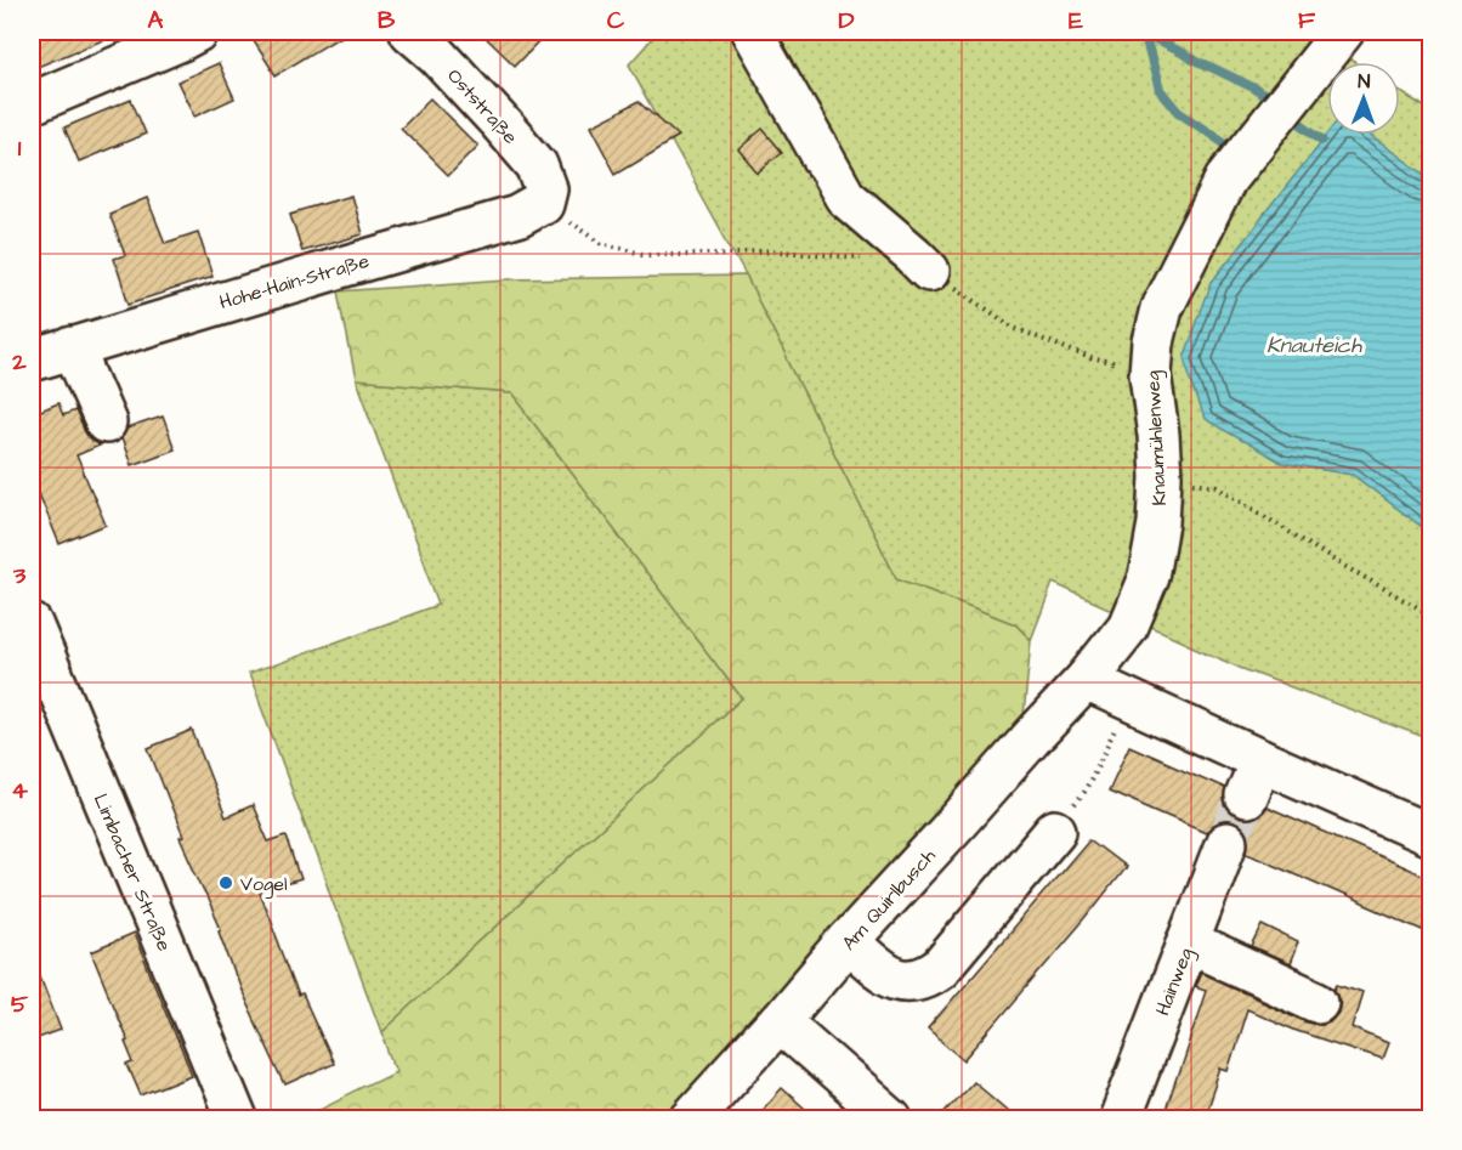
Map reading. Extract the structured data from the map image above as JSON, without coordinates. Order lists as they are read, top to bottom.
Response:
{
  "streets": {
    "street": [
      "Oststraße",
      "Hohe-Hain-Straße",
      "Knaumühlenweg",
      "Limbacher Straße",
      "Am Quirlbusch",
      "Hainweg"
    ]
  },
  "crossings": [
    ["Oststraße", "Hohe-Hain-Straße"],
    ["Knaumühlenweg", "Am Quirlbusch"]
  ],
  "water": ["Knauteich"],
  "places": ["Vogel"],
  "north": "top",
  "grid": {
    "columns": [
      "A",
      "B",
      "C",
      "D",
      "E",
      "F"
    ],
    "rows": [
      "1",
      "2",
      "3",
      "4",
      "5"
    ]
  }
}
